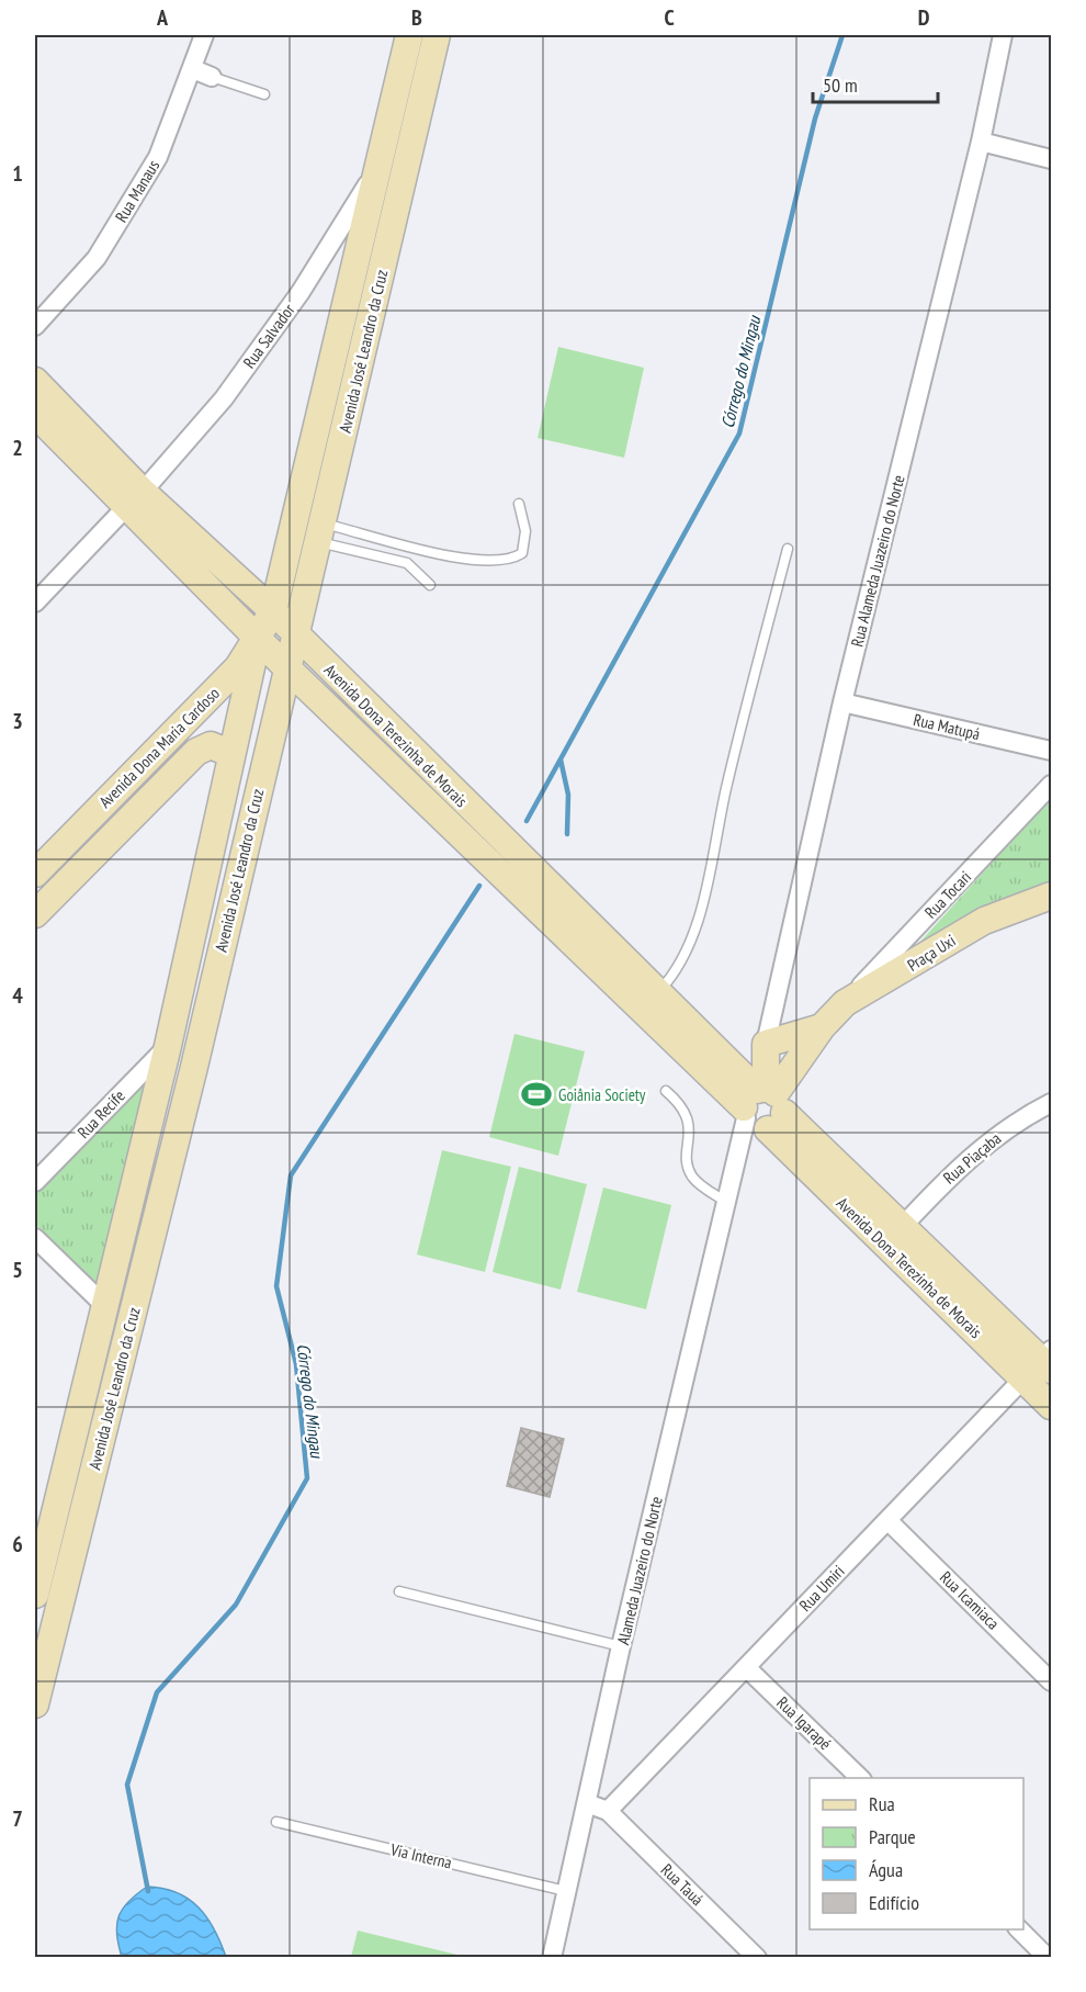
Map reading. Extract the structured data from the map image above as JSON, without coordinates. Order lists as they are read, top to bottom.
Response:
{
  "streets": {
    "main road": [
      "Avenida José Leandro da Cruz",
      "Rua Alameda Juazeiro do Norte",
      "Avenida Dona Terezinha de Morais",
      "Avenida Dona Maria Cardoso",
      "Praça Uxi"
    ],
    "street": [
      "Rua Manaus",
      "Rua Salvador",
      "Rua Matupá",
      "Rua Tocari",
      "Rua Recife",
      "Rua Piaçaba",
      "Alameda Juazeiro do Norte",
      "Rua Umiri",
      "Rua Icamiaca",
      "Rua Igarapé",
      "Rua Tauá"
    ],
    "lane": ["Via Interna"]
  },
  "crossings": [
    ["Rua Salvador", "Avenida José Leandro da Cruz"],
    ["Rua Salvador", "Avenida Dona Terezinha de Morais"],
    ["Avenida José Leandro da Cruz", "Avenida Dona Terezinha de Morais"],
    ["Avenida José Leandro da Cruz", "Avenida Dona Maria Cardoso"],
    ["Avenida José Leandro da Cruz", "Rua Recife"],
    ["Rua Alameda Juazeiro do Norte", "Rua Matupá"],
    ["Rua Alameda Juazeiro do Norte", "Avenida Dona Terezinha de Morais"],
    ["Rua Alameda Juazeiro do Norte", "Praça Uxi"],
    ["Rua Alameda Juazeiro do Norte", "Alameda Juazeiro do Norte"],
    ["Avenida Dona Terezinha de Morais", "Avenida Dona Maria Cardoso"],
    ["Avenida Dona Terezinha de Morais", "Praça Uxi"],
    ["Avenida Dona Terezinha de Morais", "Rua Piaçaba"],
    ["Avenida Dona Terezinha de Morais", "Alameda Juazeiro do Norte"],
    ["Avenida Dona Terezinha de Morais", "Rua Umiri"],
    ["Rua Tocari", "Praça Uxi"],
    ["Praça Uxi", "Alameda Juazeiro do Norte"],
    ["Alameda Juazeiro do Norte", "Via Interna"],
    ["Rua Umiri", "Rua Icamiaca"],
    ["Rua Umiri", "Rua Igarapé"],
    ["Rua Umiri", "Rua Tauá"]
  ],
  "water": ["Córrego do Mingau"],
  "places": {
    "sports": ["Goiânia Society"]
  },
  "legend": [
    "Rua",
    "Parque",
    "Água",
    "Edifício"
  ],
  "scale_bar": "50 m",
  "grid": {
    "columns": [
      "A",
      "B",
      "C",
      "D"
    ],
    "rows": [
      "1",
      "2",
      "3",
      "4",
      "5",
      "6",
      "7"
    ]
  }
}
